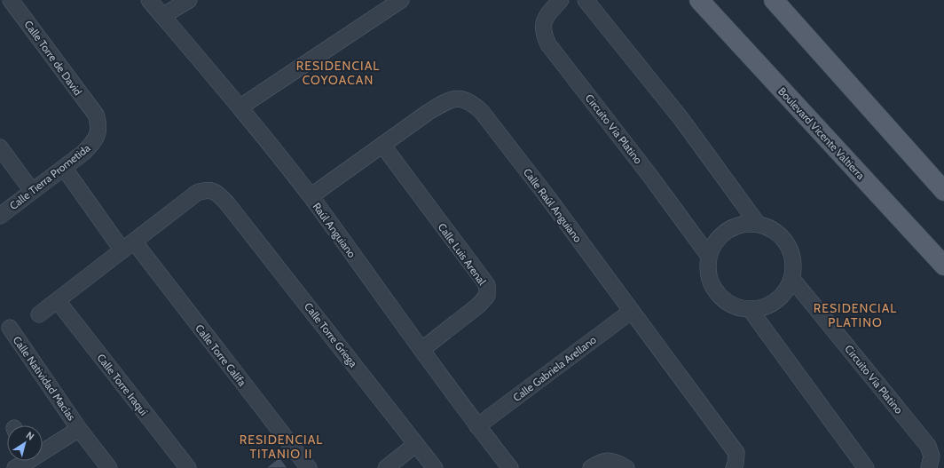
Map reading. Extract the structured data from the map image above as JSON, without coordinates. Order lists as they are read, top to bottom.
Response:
{
  "streets": {
    "main road": ["Boulevard Vicente Valtierra"],
    "street": [
      "Calle Torre de David",
      "Circuito Vía Platino",
      "Calle Tierra Prometida",
      "Calle Raúl Anguiano",
      "Raúl Anguiano",
      "Calle Luis Arenal",
      "Calle Torre Griega",
      "Calle Torre Calífa",
      "Calle Gabriela Arellano",
      "Calle Natividad Macías",
      "Calle Torre Iraquí"
    ]
  },
  "crossings": [
    ["Calle Torre de David", "Calle Tierra Prometida"],
    ["Calle Tierra Prometida", "Calle Torre Calífa"],
    ["Calle Raúl Anguiano", "Raúl Anguiano"],
    ["Calle Raúl Anguiano", "Calle Luis Arenal"],
    ["Calle Raúl Anguiano", "Calle Gabriela Arellano"],
    ["Raúl Anguiano", "Calle Luis Arenal"],
    ["Raúl Anguiano", "Calle Gabriela Arellano"],
    ["Calle Torre Griega", "Calle Torre Calífa"]
  ],
  "districts": ["RESIDENCIAL COYOACAN", "RESIDENCIAL PLATINO", "RESIDENCIAL TITANIO II"],
  "north": "top right"
}
